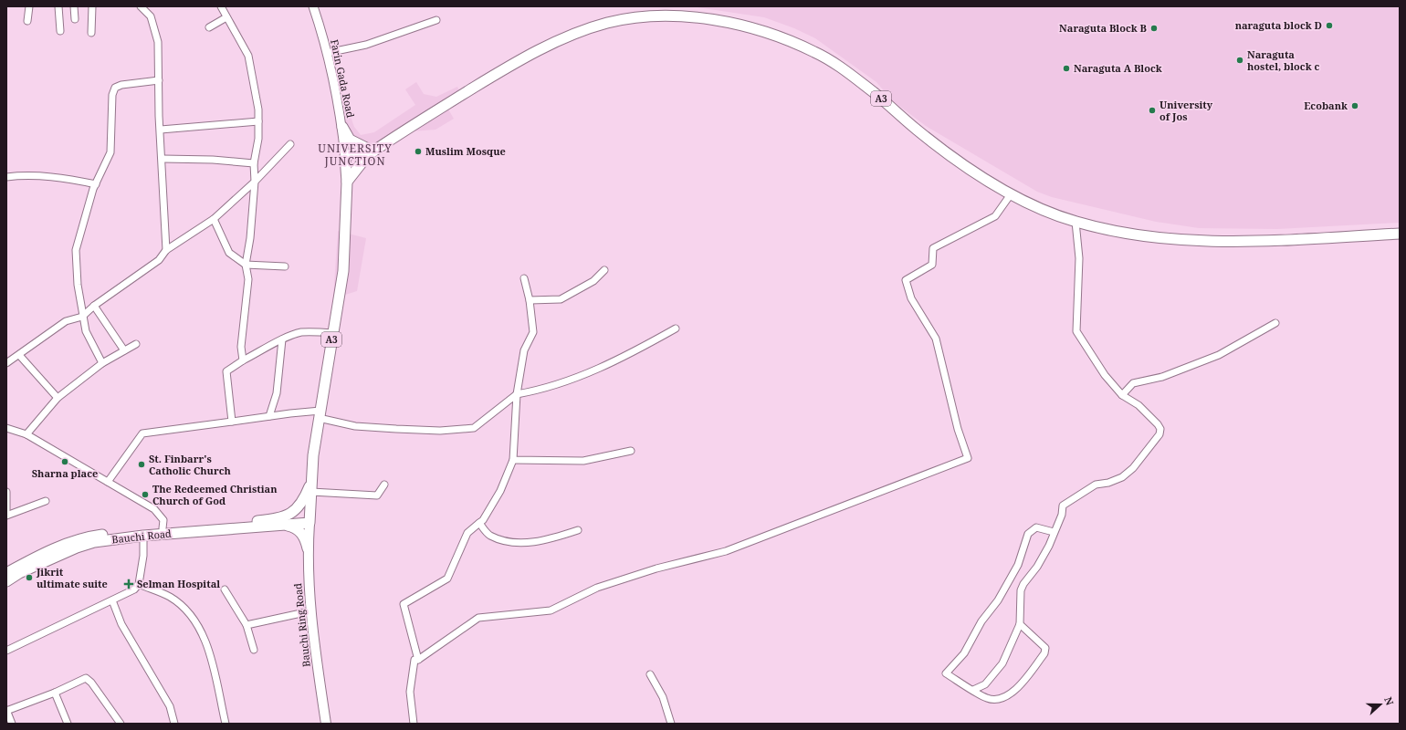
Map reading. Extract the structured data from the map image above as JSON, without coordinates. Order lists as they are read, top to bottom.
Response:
{
  "streets": {
    "highway": ["A3", "Bauchi Road"],
    "main road": ["Farin Gada Road", "Bauchi Ring Road"]
  },
  "crossings": [
    ["Farin Gada Road", "A3"],
    ["A3", "Bauchi Road"],
    ["A3", "Bauchi Ring Road"],
    ["Bauchi Road", "Bauchi Ring Road"]
  ],
  "districts": ["UNIVERSITY JUNCTION"],
  "places": {
    "other": [
      "naraguta block D",
      "Naraguta Block B",
      "Naraguta hostel, block c",
      "Naraguta A Block",
      "Ecobank",
      "University of Jos",
      "Muslim Mosque",
      "Sharna place",
      "St. Finbarr's Catholic Church",
      "The Redeemed Christian Church of God",
      "Jikrit ultimate suite"
    ],
    "health": ["Selman Hospital"]
  },
  "north": "right"
}
